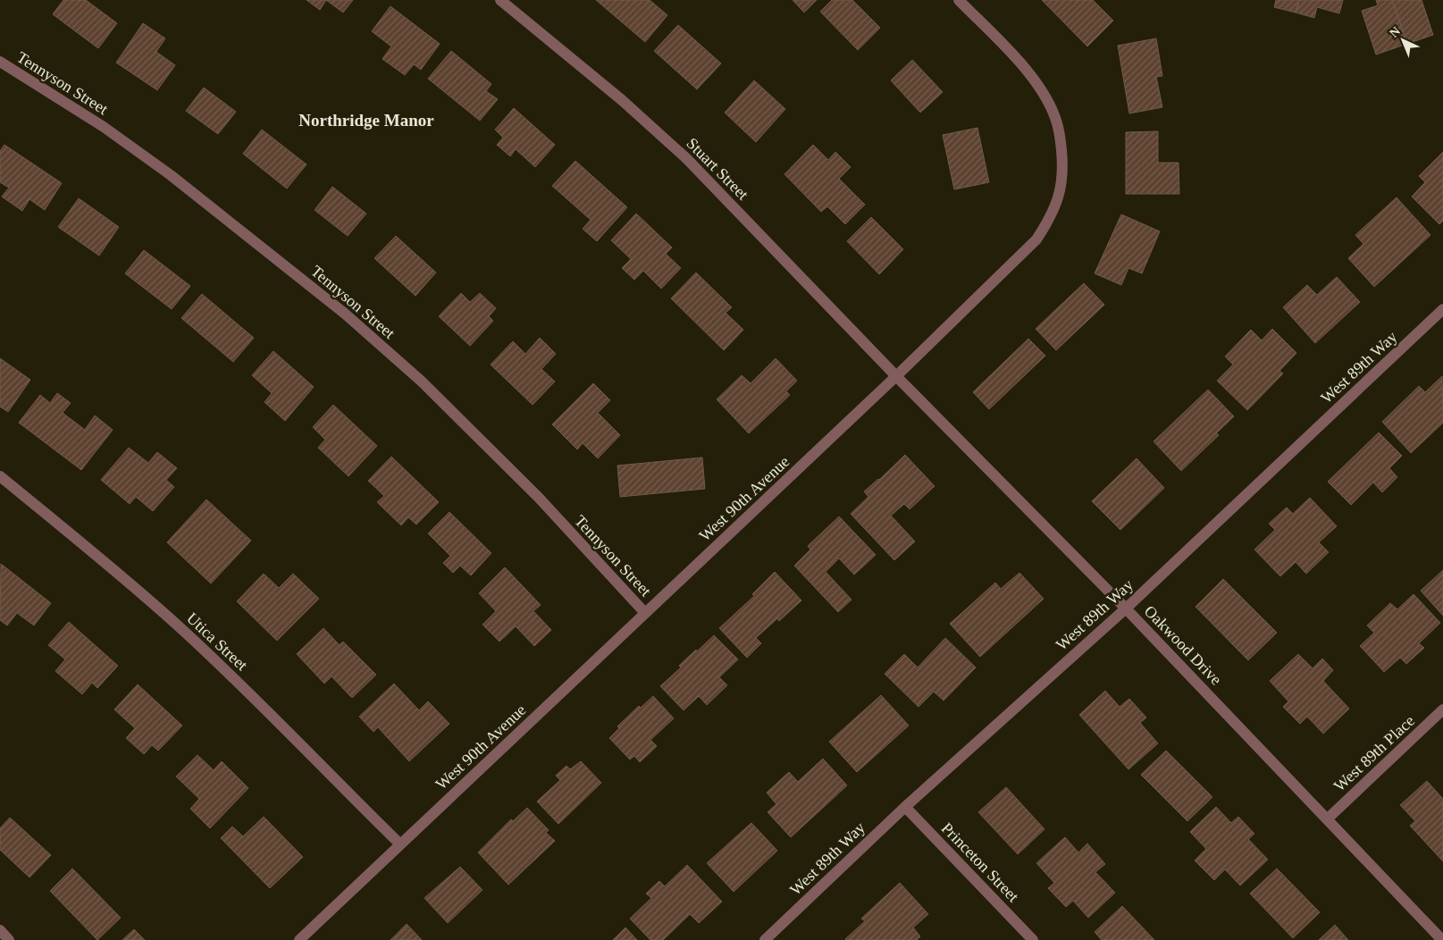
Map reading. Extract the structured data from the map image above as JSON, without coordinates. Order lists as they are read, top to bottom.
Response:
{
  "streets": {
    "street": [
      "Tennyson Street",
      "Stuart Street",
      "West 89th Way",
      "West 90th Avenue",
      "Utica Street",
      "Oakwood Drive",
      "West 89th Place",
      "Princeton Street"
    ]
  },
  "crossings": [
    ["Tennyson Street", "West 90th Avenue"],
    ["Stuart Street", "West 90th Avenue"],
    ["Stuart Street", "Oakwood Drive"],
    ["West 89th Way", "Oakwood Drive"],
    ["West 89th Way", "Princeton Street"],
    ["West 90th Avenue", "Utica Street"],
    ["West 90th Avenue", "Oakwood Drive"],
    ["Oakwood Drive", "West 89th Place"]
  ],
  "districts": ["Northridge Manor"],
  "north": "top left"
}
